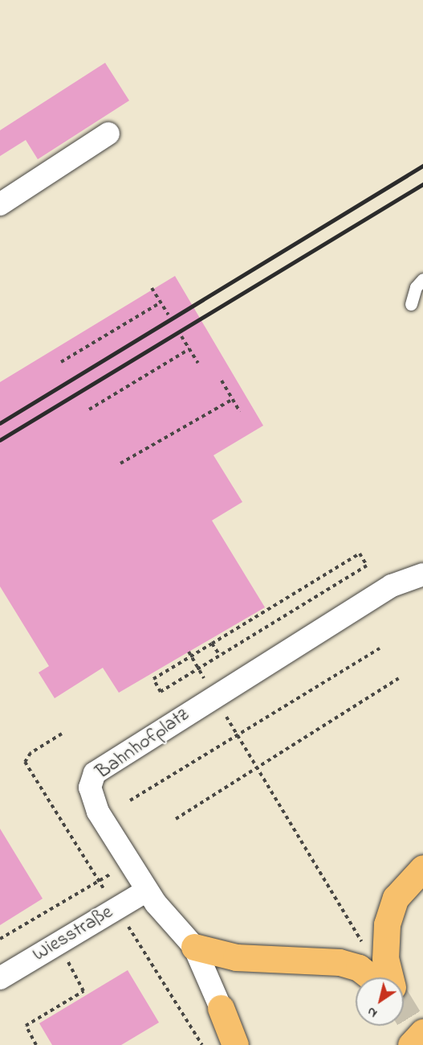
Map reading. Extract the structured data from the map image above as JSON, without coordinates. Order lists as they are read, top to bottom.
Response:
{
  "streets": {
    "street": ["Bahnhofplatz", "Wiesstraße"]
  },
  "crossings": [
    ["Bahnhofplatz", "Wiesstraße"]
  ],
  "north": "bottom left"
}
